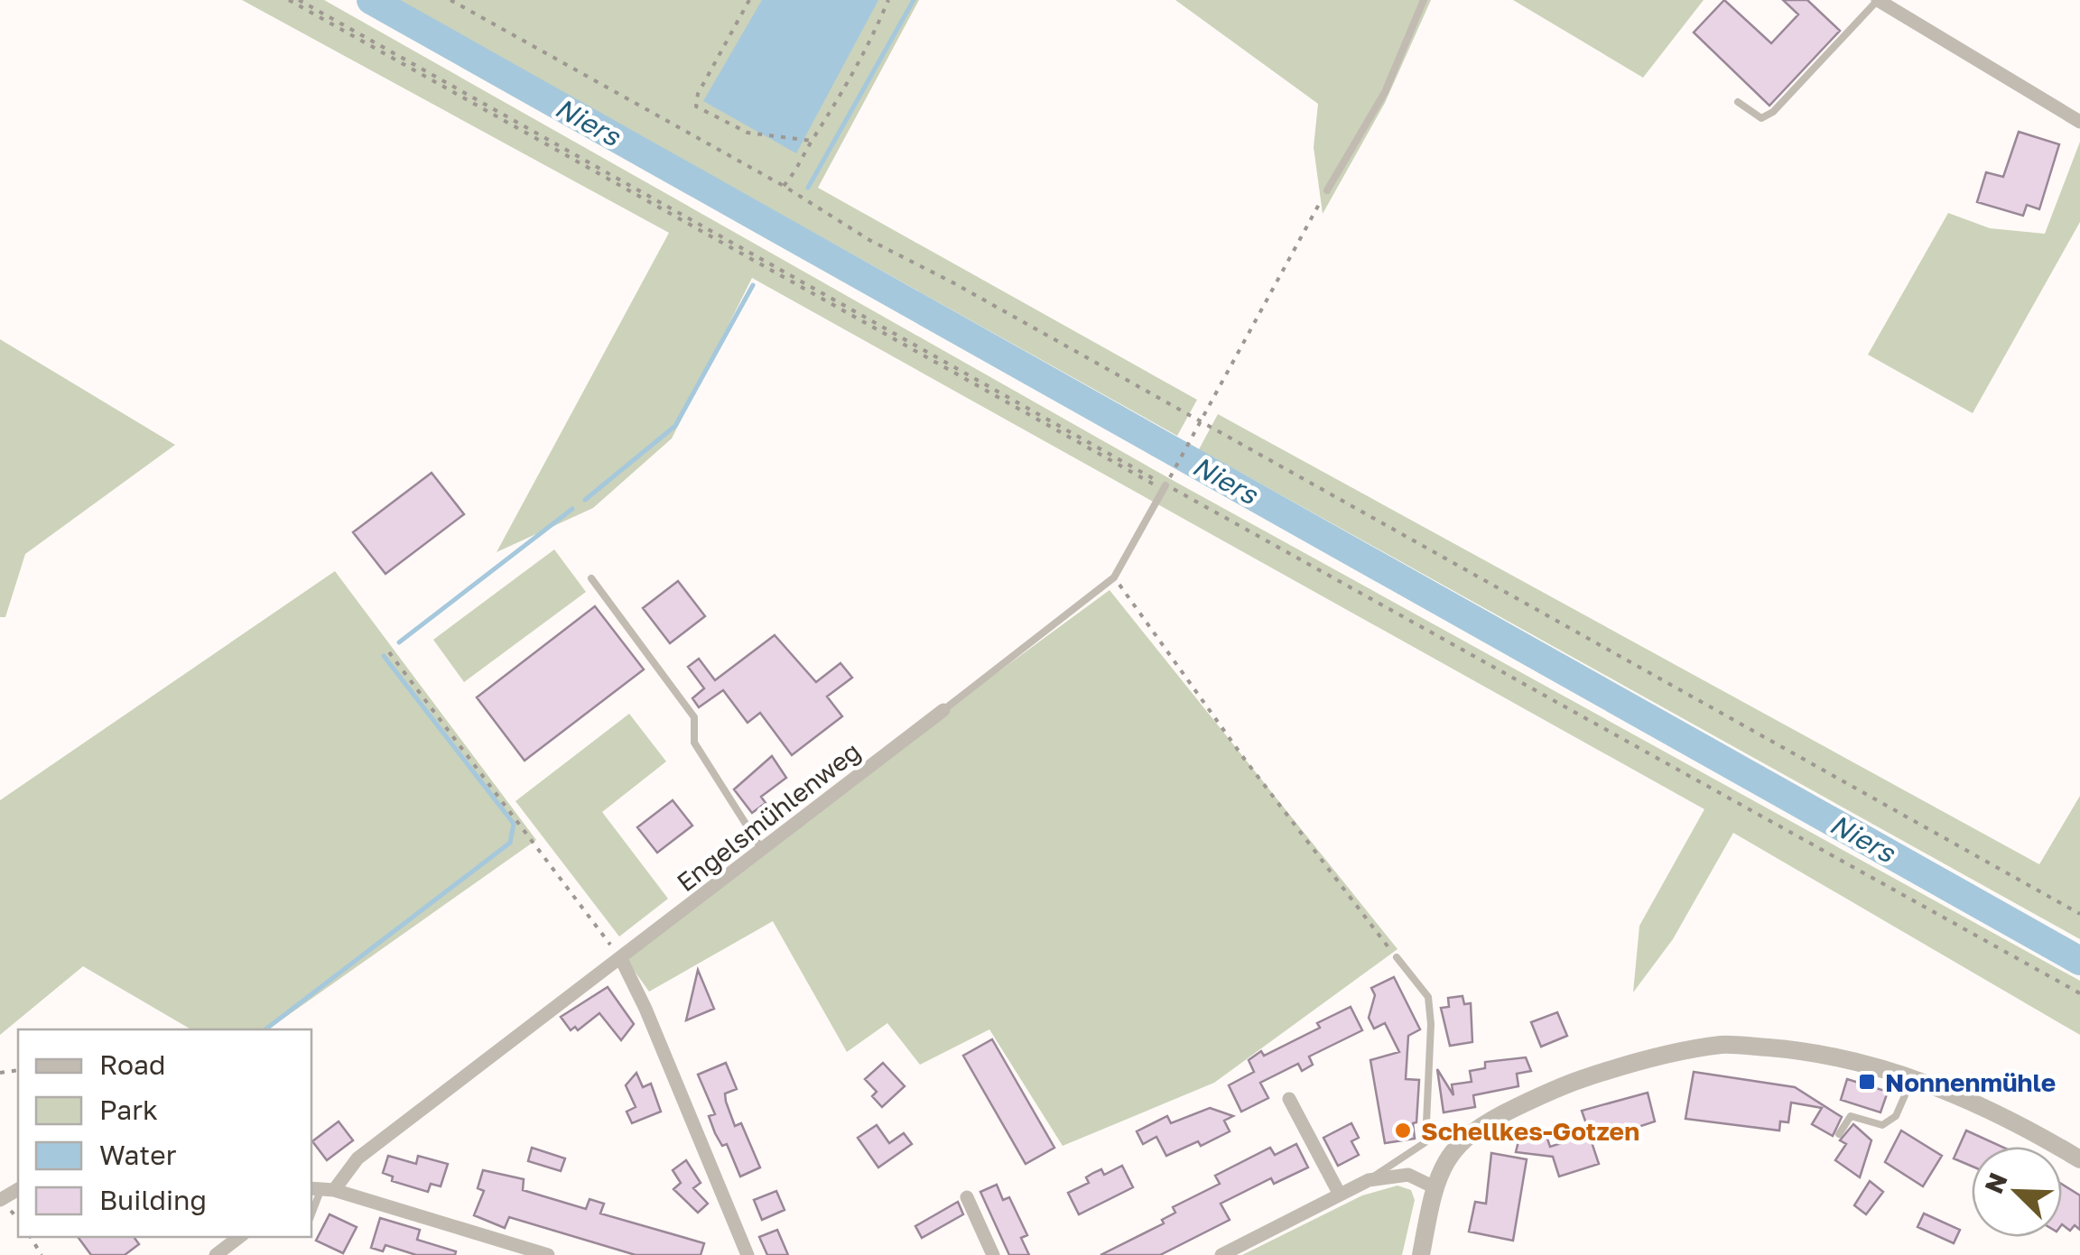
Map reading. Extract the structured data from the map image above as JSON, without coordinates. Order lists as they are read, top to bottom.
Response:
{
  "streets": {
    "street": ["Engelsmühlenweg"]
  },
  "water": ["Niers"],
  "places": {
    "transit": ["Nonnenmühle"],
    "other": ["Schellkes-Gotzen"]
  },
  "legend": [
    "Road",
    "Park",
    "Water",
    "Building"
  ],
  "north": "top left"
}
